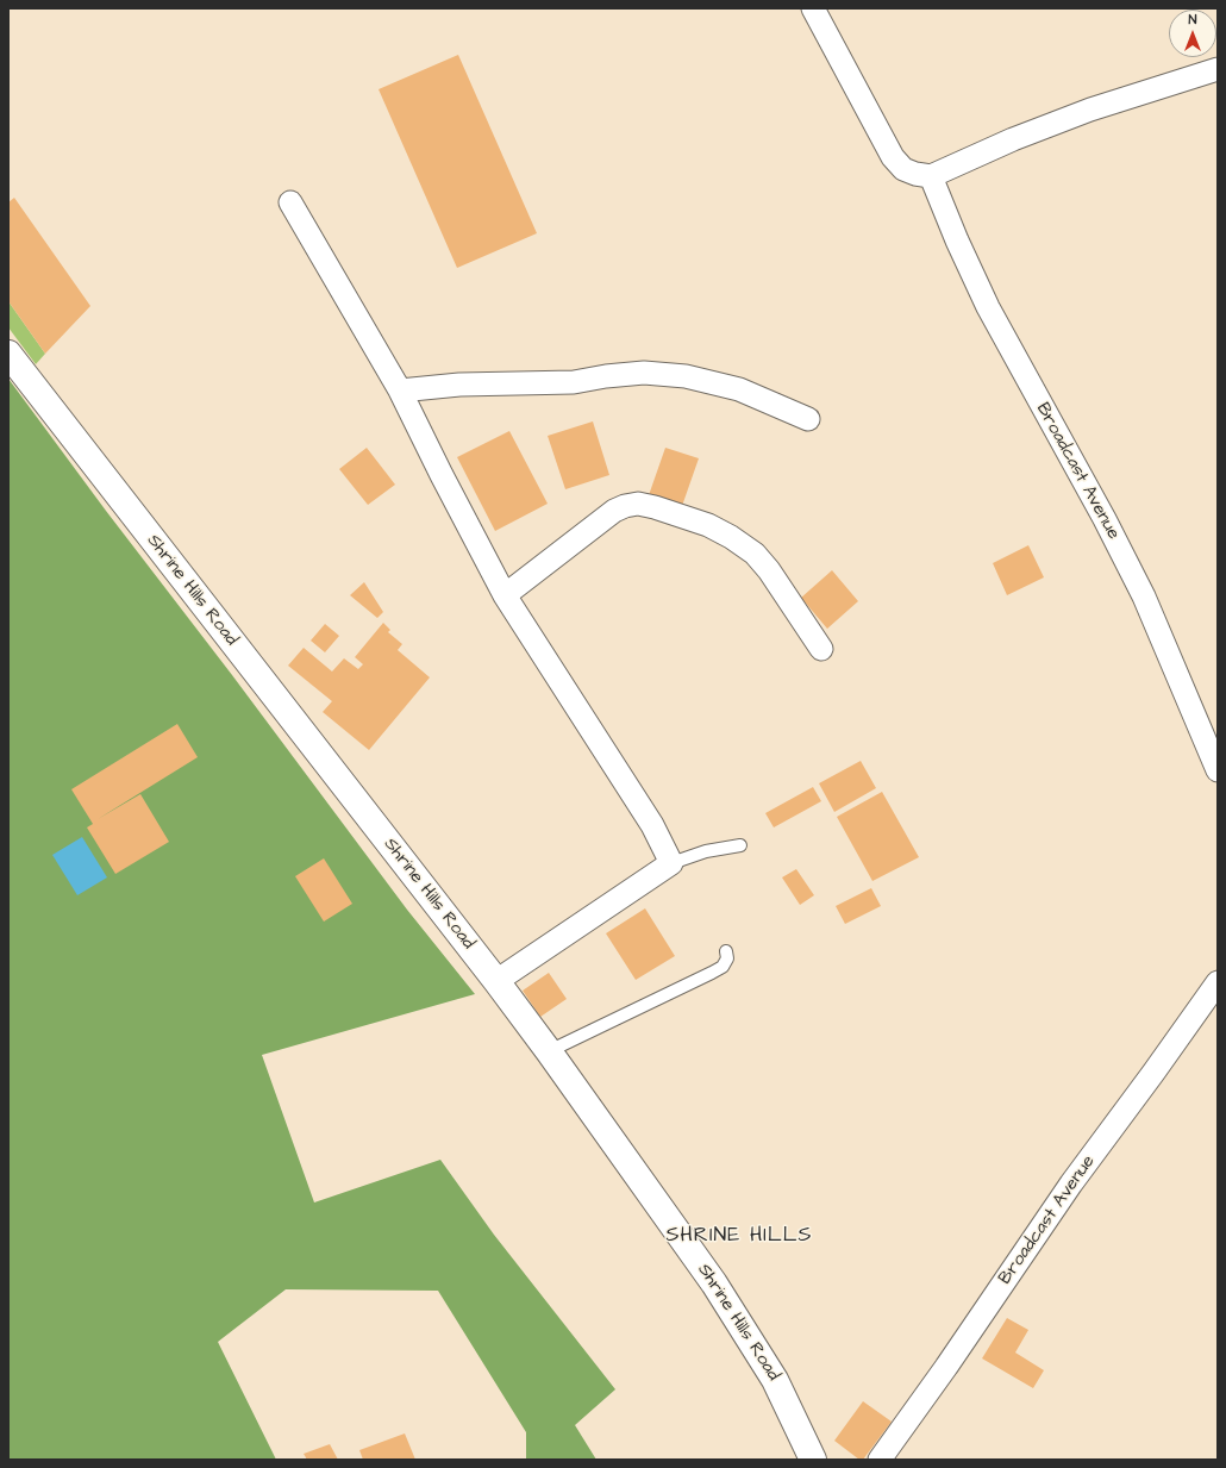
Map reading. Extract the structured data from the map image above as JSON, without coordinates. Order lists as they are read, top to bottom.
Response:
{
  "streets": {
    "street": ["Broadcast Avenue", "Shrine Hills Road"]
  },
  "districts": ["SHRINE HILLS"],
  "north": "top"
}
